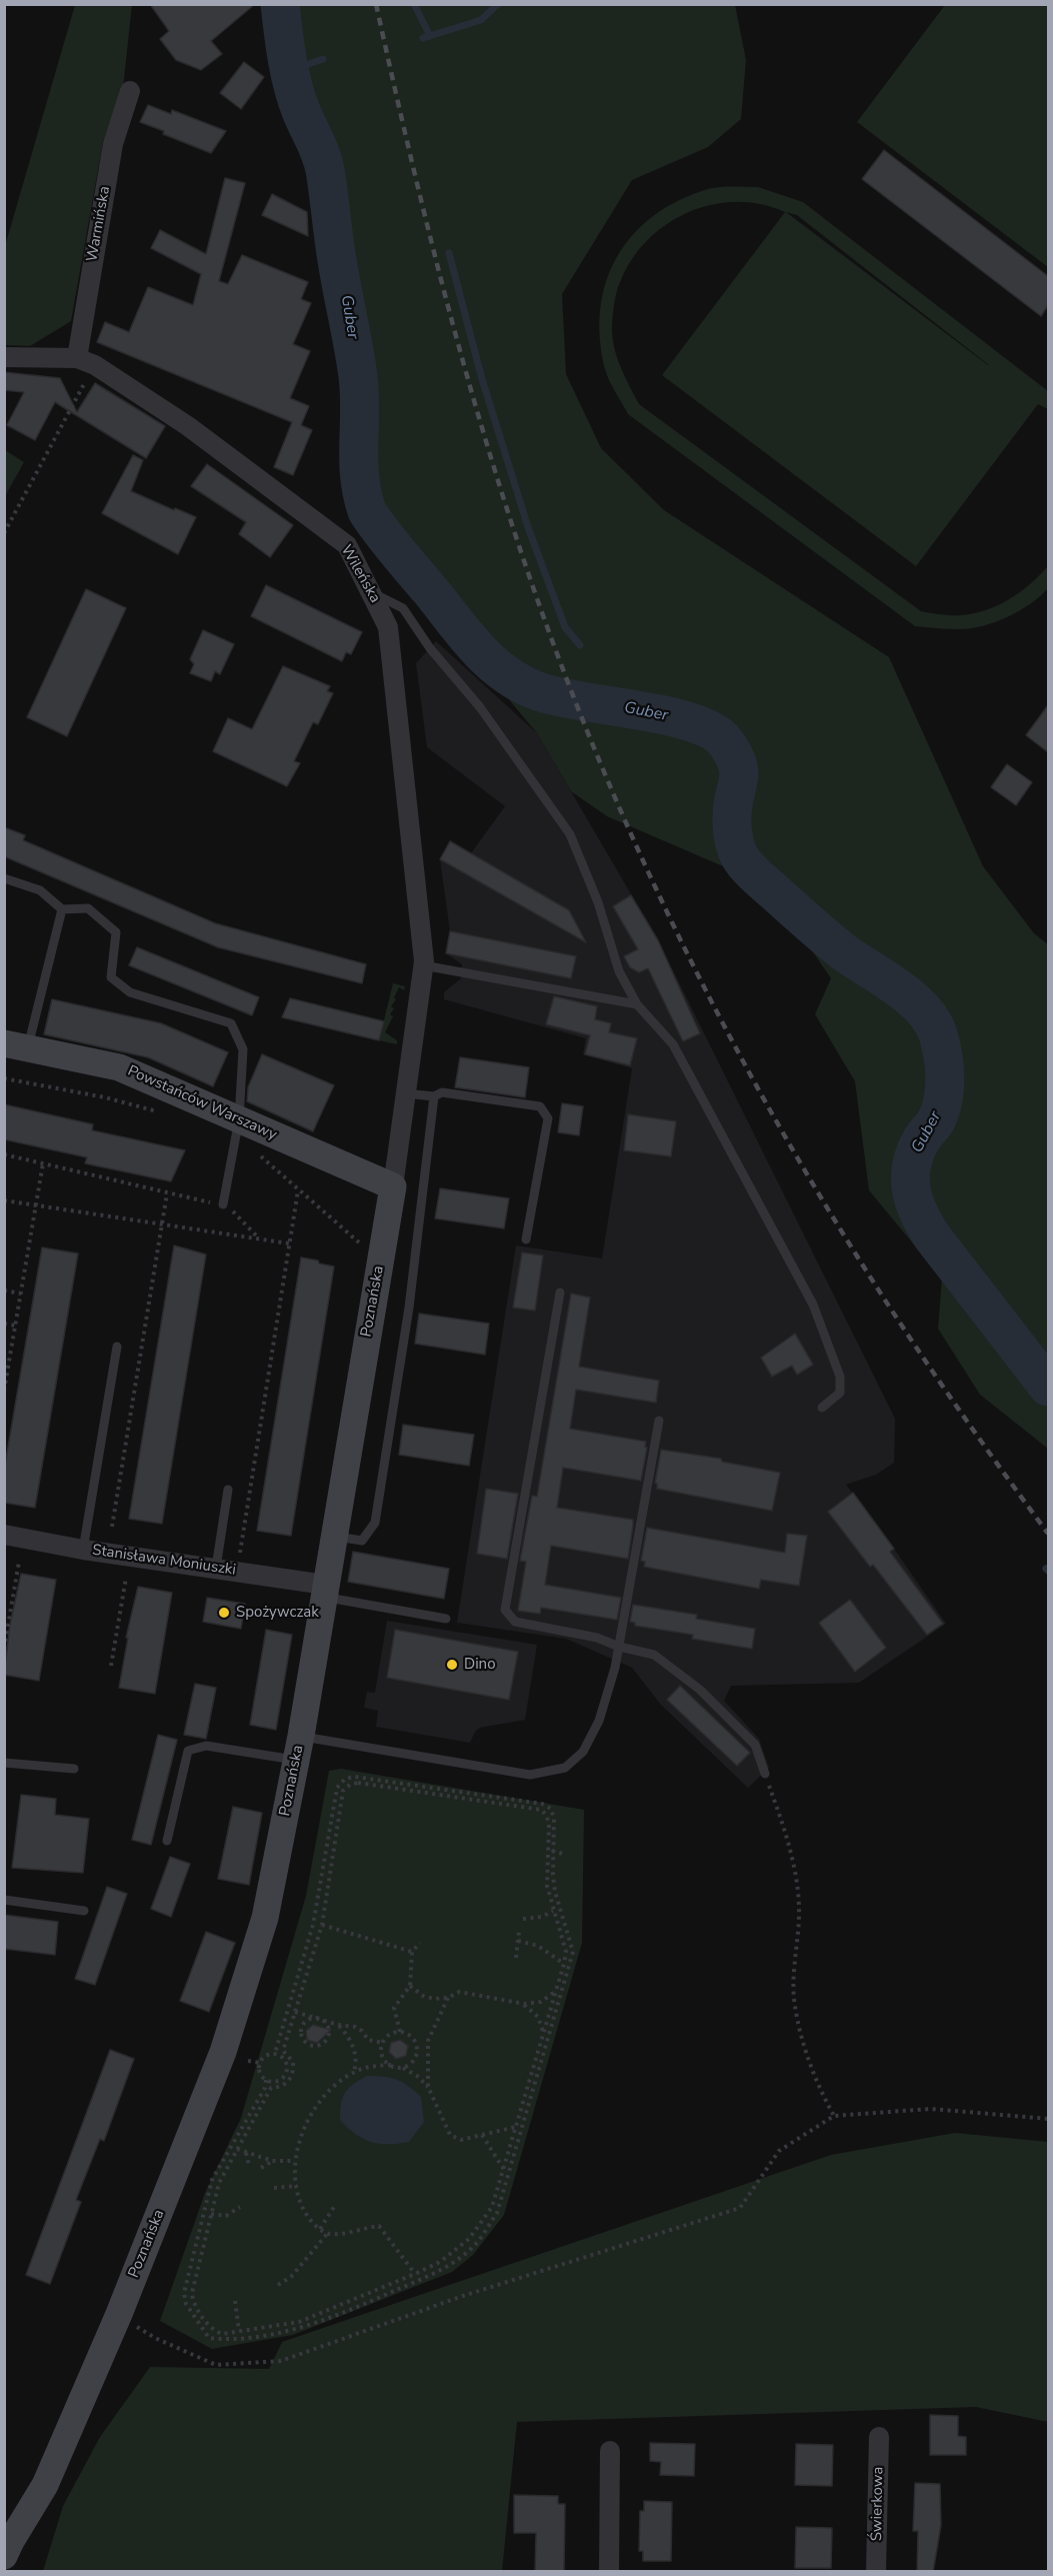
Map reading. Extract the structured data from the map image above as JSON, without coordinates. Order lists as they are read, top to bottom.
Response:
{
  "streets": {
    "street": [
      "Warmińska",
      "Wileńska",
      "Powstańców Warszawy",
      "Poznańska",
      "Stanisława Moniuszki",
      "Świerkowa"
    ]
  },
  "crossings": [
    ["Warmińska", "Wileńska"],
    ["Wileńska", "Poznańska"],
    ["Powstańców Warszawy", "Poznańska"],
    ["Poznańska", "Stanisława Moniuszki"]
  ],
  "water": ["Guber"],
  "places": ["Spożywczak", "Dino"]
}
